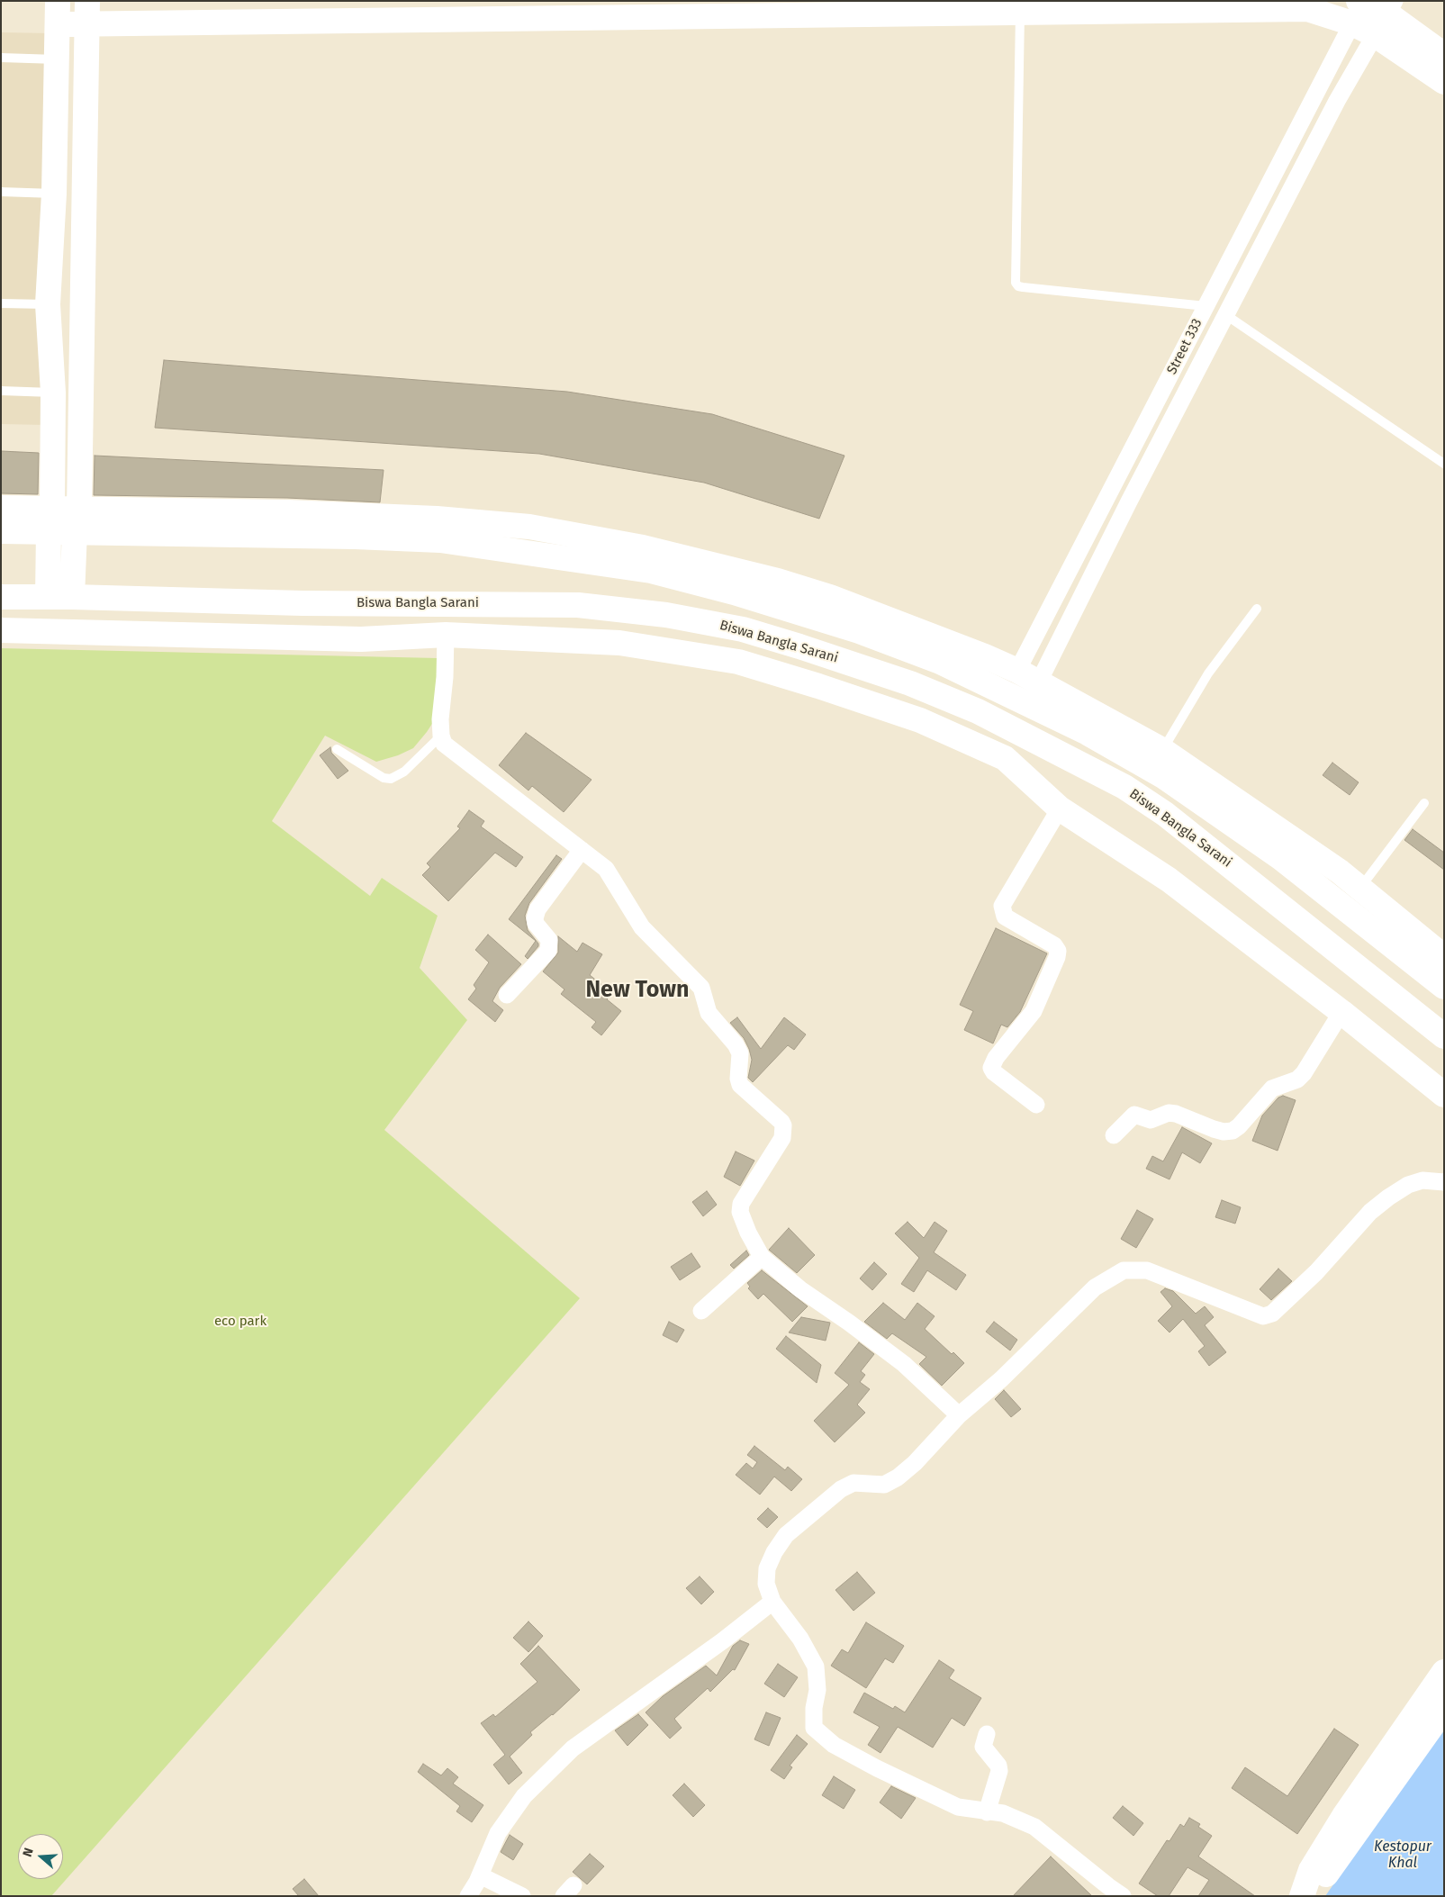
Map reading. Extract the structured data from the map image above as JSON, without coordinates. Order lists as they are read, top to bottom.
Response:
{
  "streets": {
    "street": ["Street 333", "Biswa Bangla Sarani"]
  },
  "districts": ["New Town"],
  "water": ["Kestopur Khal"],
  "parks": ["eco park"],
  "north": "left"
}
